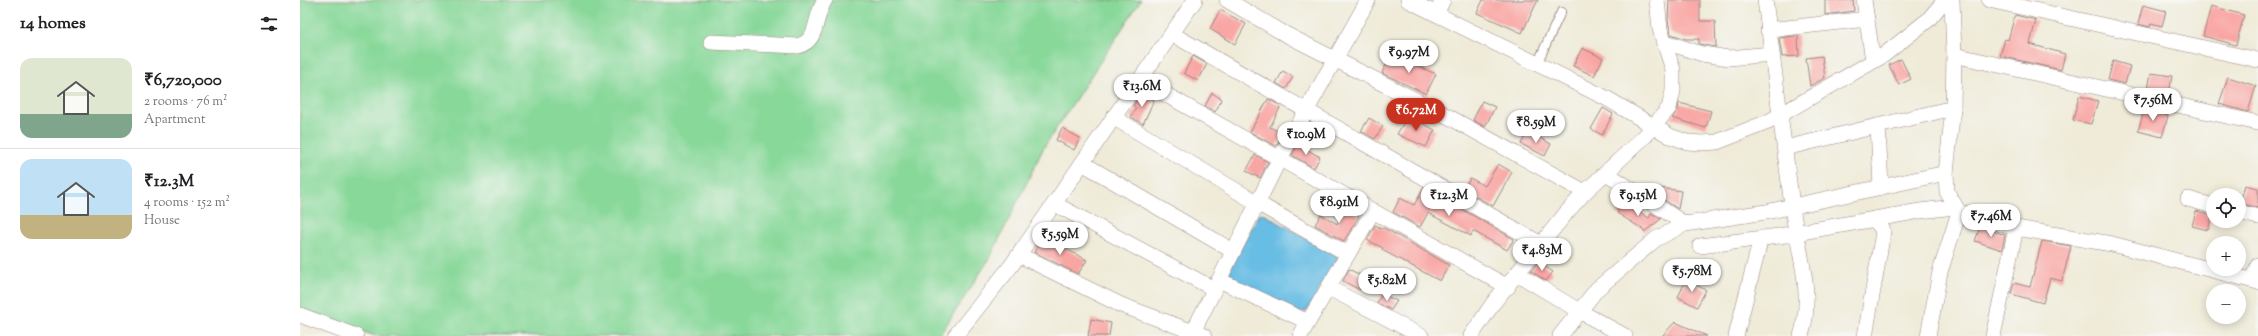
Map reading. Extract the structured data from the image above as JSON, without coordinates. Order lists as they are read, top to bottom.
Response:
{
  "page": {
    "heading": "14 homes",
    "price": [
      "₹9.97M",
      "₹13.6M",
      "₹7.56M",
      "₹6.72M",
      "₹8.59M",
      "₹10.9M",
      "₹12.3M",
      "₹9.15M",
      "₹8.91M",
      "₹7.46M",
      "₹5.59M",
      "₹4.83M",
      "₹5.78M",
      "₹5.82M"
    ],
    "list": [
      {
        "name": "₹6,720,000",
        "note": "2 rooms · 76 m² · Apartment"
      },
      {
        "name": "₹12.3M",
        "note": "4 rooms · 152 m² · House"
      }
    ],
    "map_buttons": ["+", "−"]
  }
}
